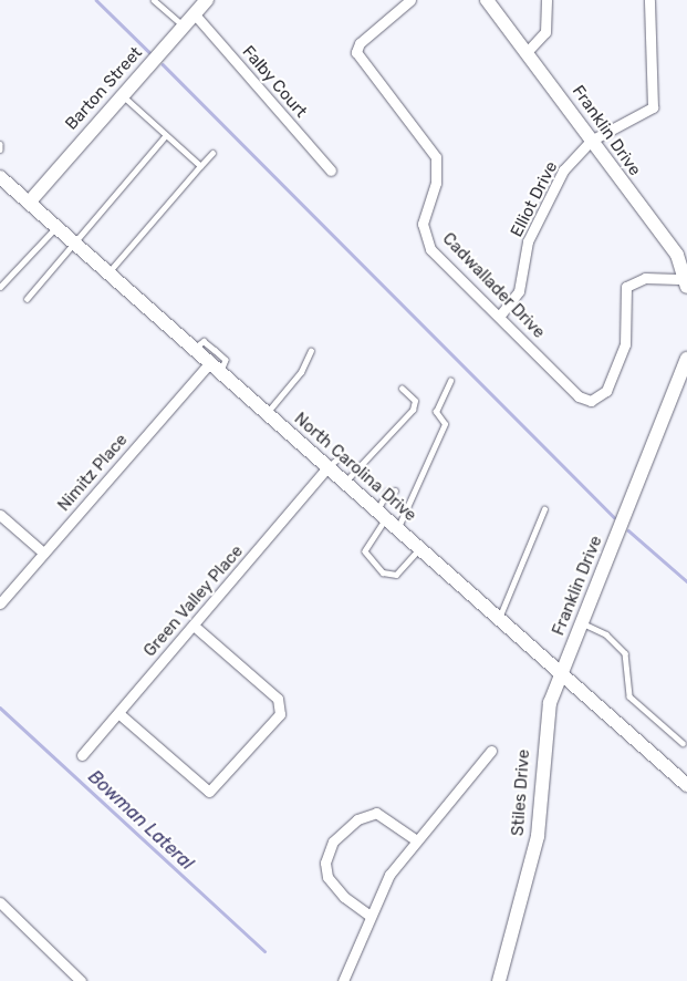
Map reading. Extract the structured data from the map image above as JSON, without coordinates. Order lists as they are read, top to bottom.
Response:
{
  "streets": {
    "street": [
      "Falby Court",
      "Barton Street",
      "Franklin Drive",
      "Elliot Drive",
      "Cadwallader Drive",
      "North Carolina Drive",
      "Nimitz Place",
      "Green Valley Place",
      "Stiles Drive"
    ]
  },
  "crossings": [
    ["Falby Court", "Barton Street"],
    ["Barton Street", "North Carolina Drive"],
    ["Franklin Drive", "Elliot Drive"],
    ["Franklin Drive", "Cadwallader Drive"],
    ["Franklin Drive", "North Carolina Drive"],
    ["Franklin Drive", "Stiles Drive"],
    ["Elliot Drive", "Cadwallader Drive"],
    ["North Carolina Drive", "Nimitz Place"],
    ["North Carolina Drive", "Green Valley Place"],
    ["North Carolina Drive", "Stiles Drive"]
  ],
  "water": ["Bowman Lateral"]
}
